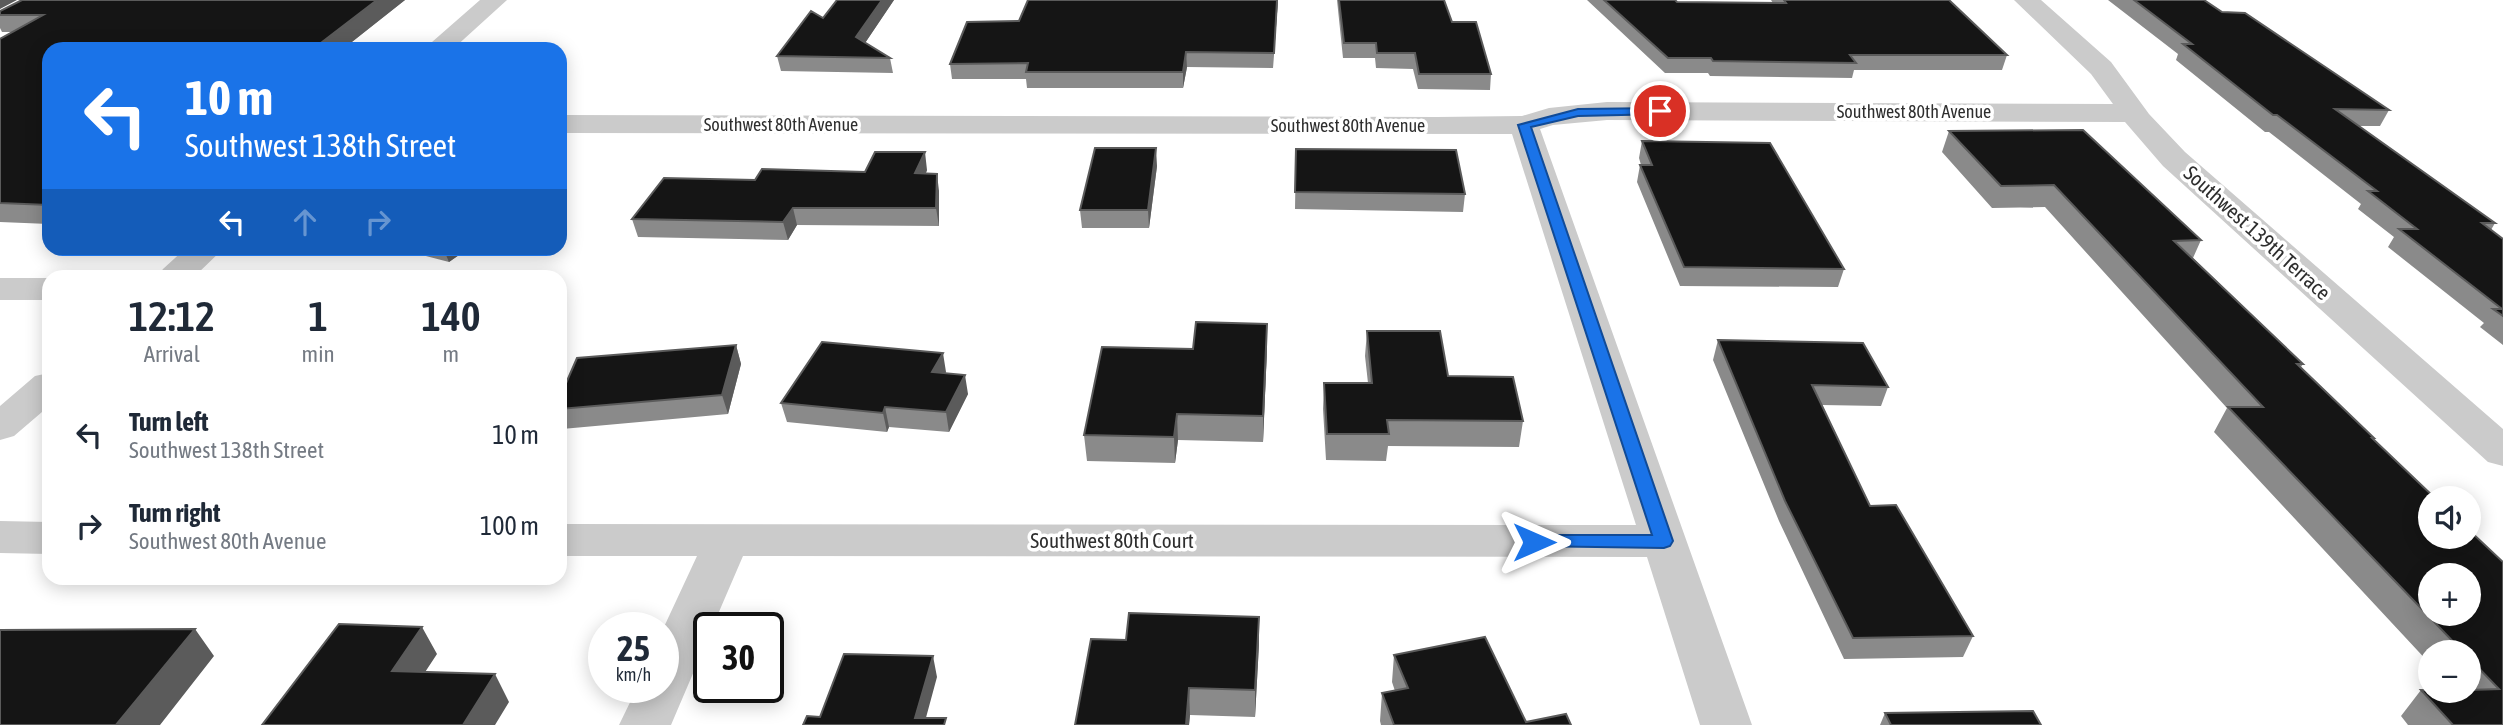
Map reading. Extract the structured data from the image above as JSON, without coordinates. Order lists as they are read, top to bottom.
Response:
{
  "streets": {
    "street": ["Southwest 80th Avenue", "Southwest 139th Terrace", "Southwest 80th Court"]
  },
  "crossings": [
    ["Southwest 80th Avenue", "Southwest 139th Terrace"]
  ],
  "page": {
    "turn": ["10 m", "Southwest 138th Street"],
    "eta": [
      "12:12",
      "Arrival",
      "1",
      "min",
      "140",
      "m"
    ],
    "list": [
      {
        "name": "Turn left",
        "note": "Southwest 138th Street",
        "value": "10 m"
      },
      {
        "name": "Turn right",
        "note": "Southwest 80th Avenue",
        "value": "100 m"
      }
    ],
    "map_buttons": ["+", "−"],
    "speed": "25 km/h",
    "limit": "30"
  }
}
